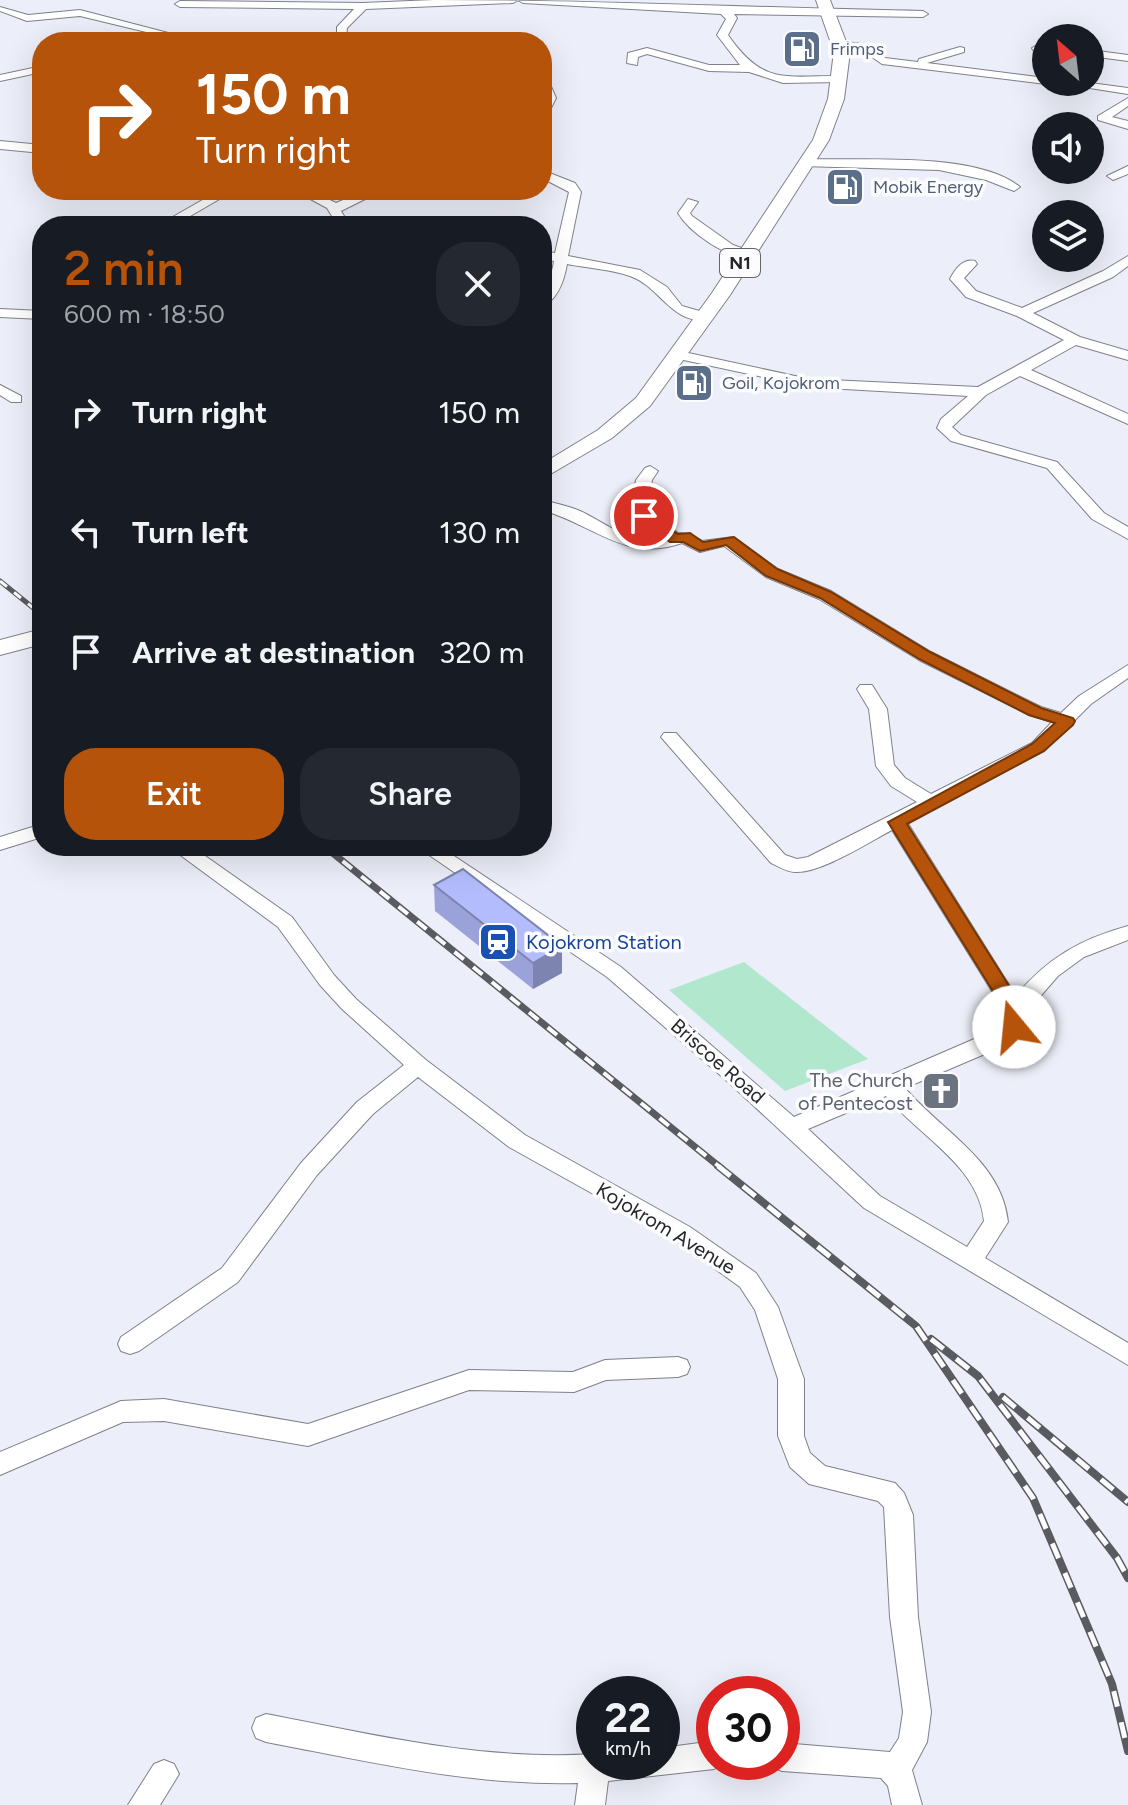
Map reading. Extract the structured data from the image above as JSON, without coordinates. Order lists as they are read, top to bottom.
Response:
{
  "streets": {
    "highway": ["N1"],
    "street": ["Briscoe Road", "Kojokrom Avenue"]
  },
  "places": {
    "fuel station": ["Frimps", "Mobik Energy", "Goil, Kojokrom"],
    "station": ["Kojokrom Station"],
    "church": ["The Church of Pentecost"]
  },
  "north": "top left",
  "page": {
    "turn": ["150 m", "Turn right"],
    "heading": ["2 min", "600 m · 18:50"],
    "list": [
      {
        "name": "Turn right",
        "value": "150 m"
      },
      {
        "name": "Turn left",
        "value": "130 m"
      },
      {
        "name": "Arrive at destination",
        "value": "320 m"
      }
    ],
    "buttons": ["Exit", "Share"],
    "speed": "22 km/h",
    "limit": "30"
  }
}
